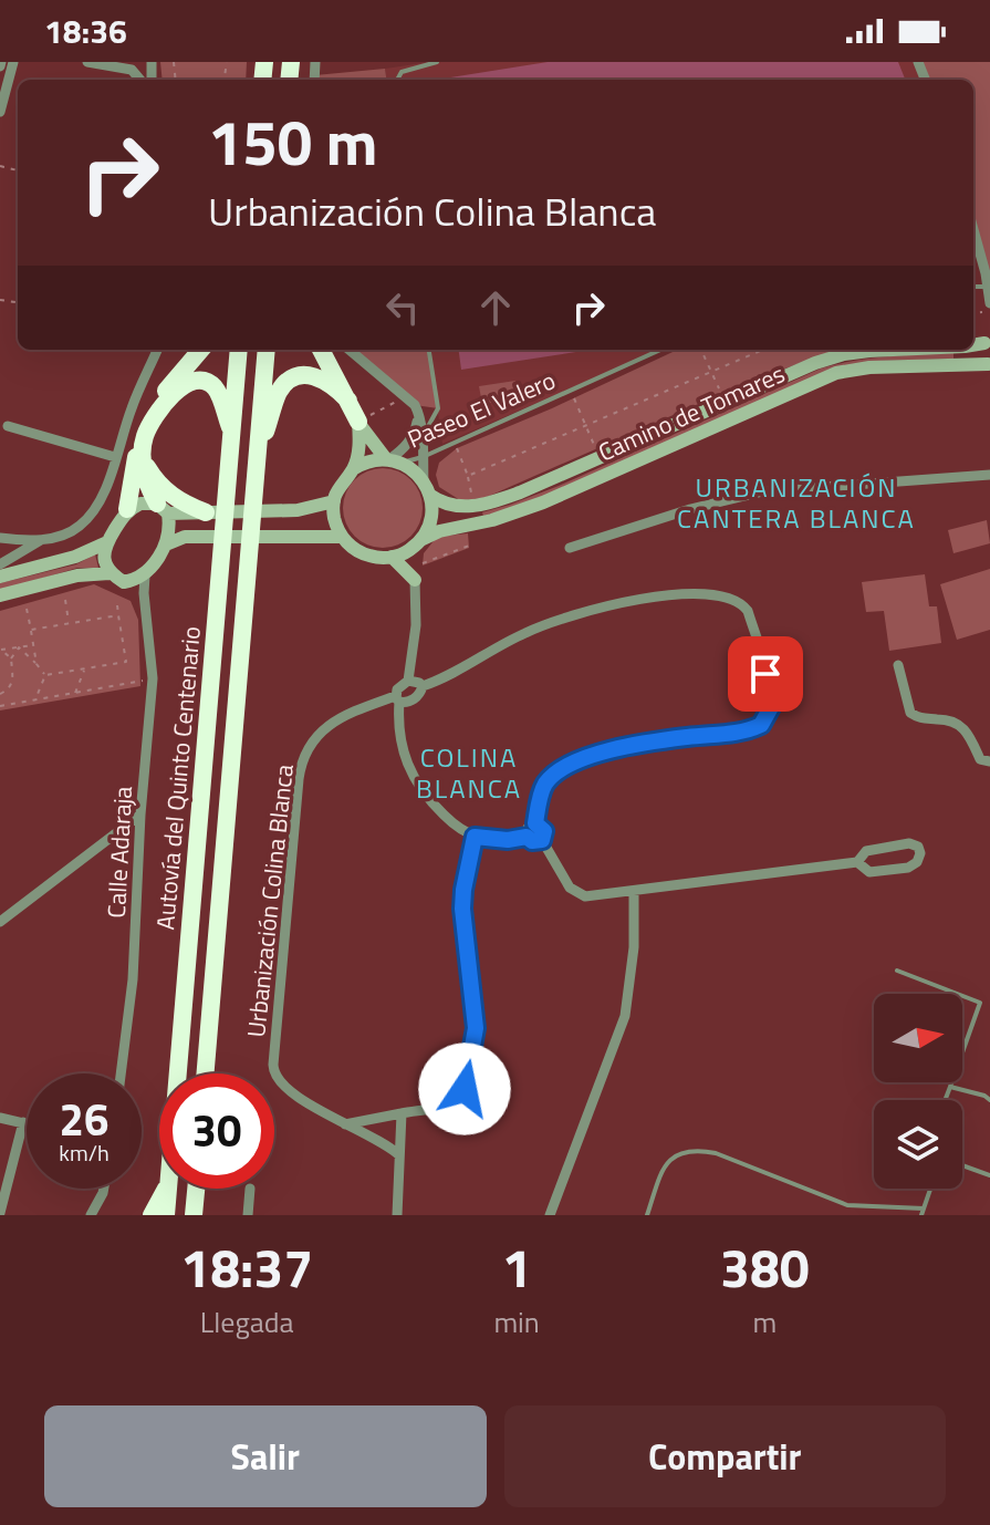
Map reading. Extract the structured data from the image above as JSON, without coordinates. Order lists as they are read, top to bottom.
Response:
{
  "streets": {
    "highway": ["Autovía del Quinto Centenario"],
    "street": ["Camino de Tomares", "Calle Adaraja", "Urbanización Colina Blanca"],
    "lane": ["Paseo El Valero"]
  },
  "crossings": [
    ["Paseo El Valero", "Camino de Tomares"]
  ],
  "districts": ["URBANIZACIÓN CANTERA BLANCA", "COLINA BLANCA"],
  "north": "right",
  "page": {
    "status": "18:36",
    "turn": ["150 m", "Urbanización Colina Blanca"],
    "speed": "26 km/h",
    "limit": "30",
    "eta": [
      "18:37",
      "Llegada",
      "1",
      "min",
      "380",
      "m"
    ],
    "buttons": ["Salir", "Compartir"]
  }
}
